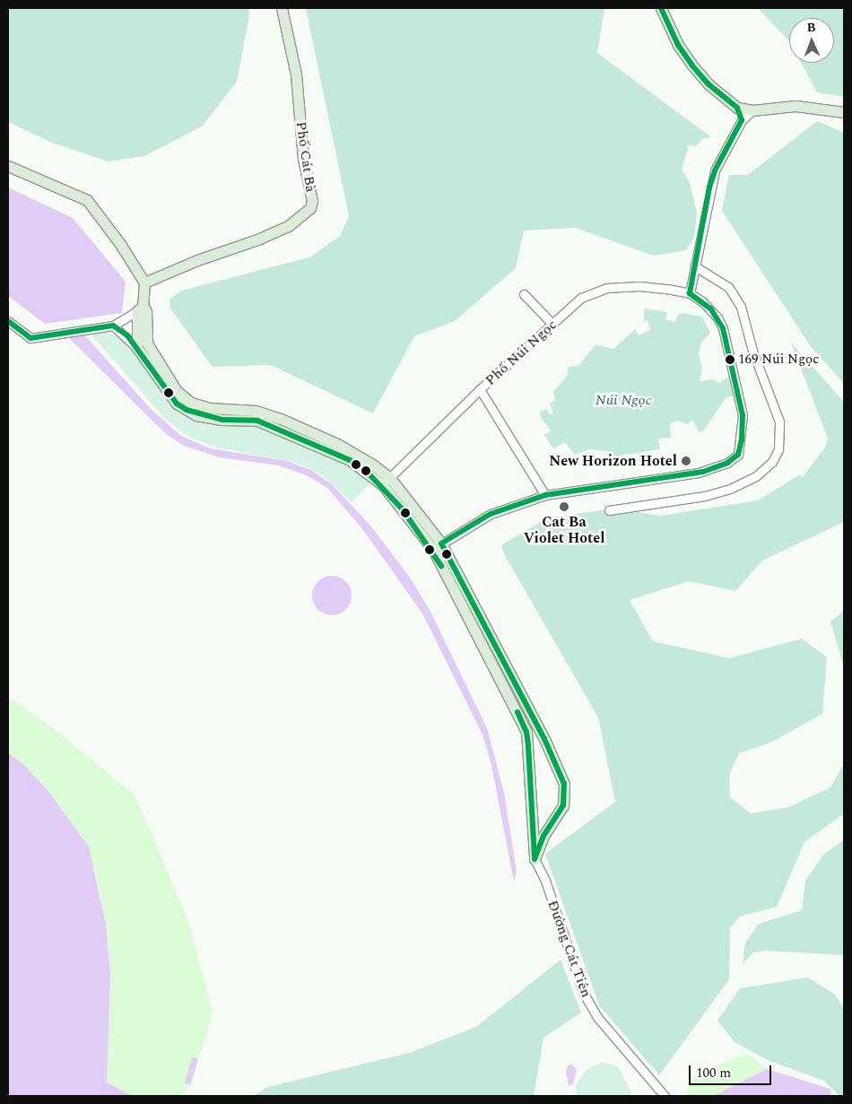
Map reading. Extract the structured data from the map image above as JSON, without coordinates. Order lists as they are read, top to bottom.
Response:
{
  "streets": {
    "main road": ["Phố Cát Bà"],
    "street": ["Phố Núi Ngọc", "Đường Cát Tiên"]
  },
  "parks": ["Núi Ngọc"],
  "places": ["169 Núi Ngọc", "New Horizon Hotel", "Cat Ba Violet Hotel"],
  "scale_bar": "100 m",
  "north": "top"
}
